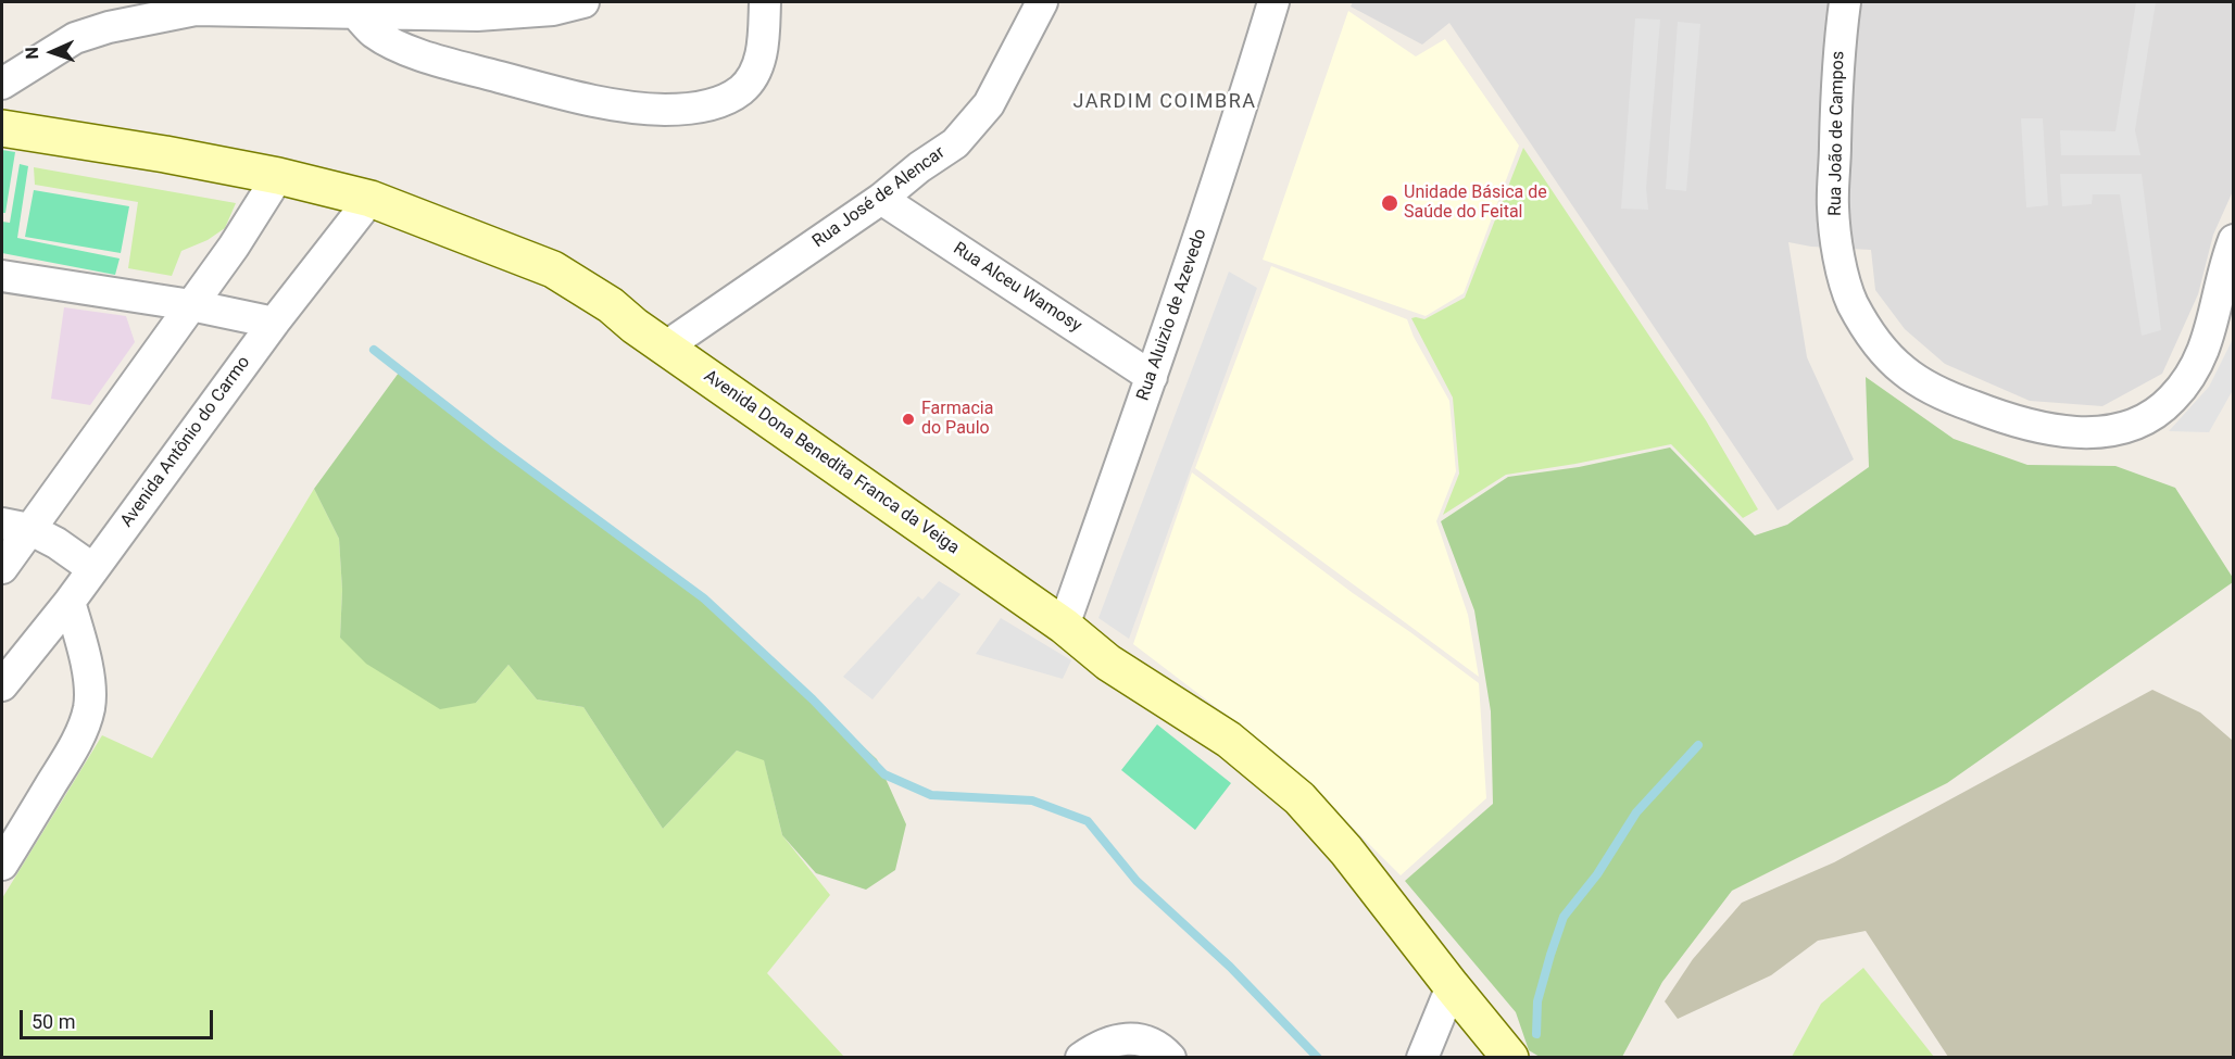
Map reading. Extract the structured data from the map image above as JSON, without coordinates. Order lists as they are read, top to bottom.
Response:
{
  "streets": {
    "main road": ["Avenida Dona Benedita Franca da Veiga"],
    "street": [
      "Rua João de Campos",
      "Rua José de Alencar",
      "Rua Alceu Wamosy",
      "Rua Aluizio de Azevedo",
      "Avenida Antônio do Carmo"
    ]
  },
  "crossings": [
    ["Rua José de Alencar", "Rua Alceu Wamosy"],
    ["Rua José de Alencar", "Avenida Dona Benedita Franca da Veiga"],
    ["Rua Alceu Wamosy", "Rua Aluizio de Azevedo"],
    ["Rua Aluizio de Azevedo", "Avenida Dona Benedita Franca da Veiga"],
    ["Avenida Antônio do Carmo", "Avenida Dona Benedita Franca da Veiga"]
  ],
  "districts": ["JARDIM COIMBRA"],
  "places": ["Unidade Básica de Saúde do Feital", "Farmacia do Paulo"],
  "scale_bar": "50 m",
  "north": "left"
}
